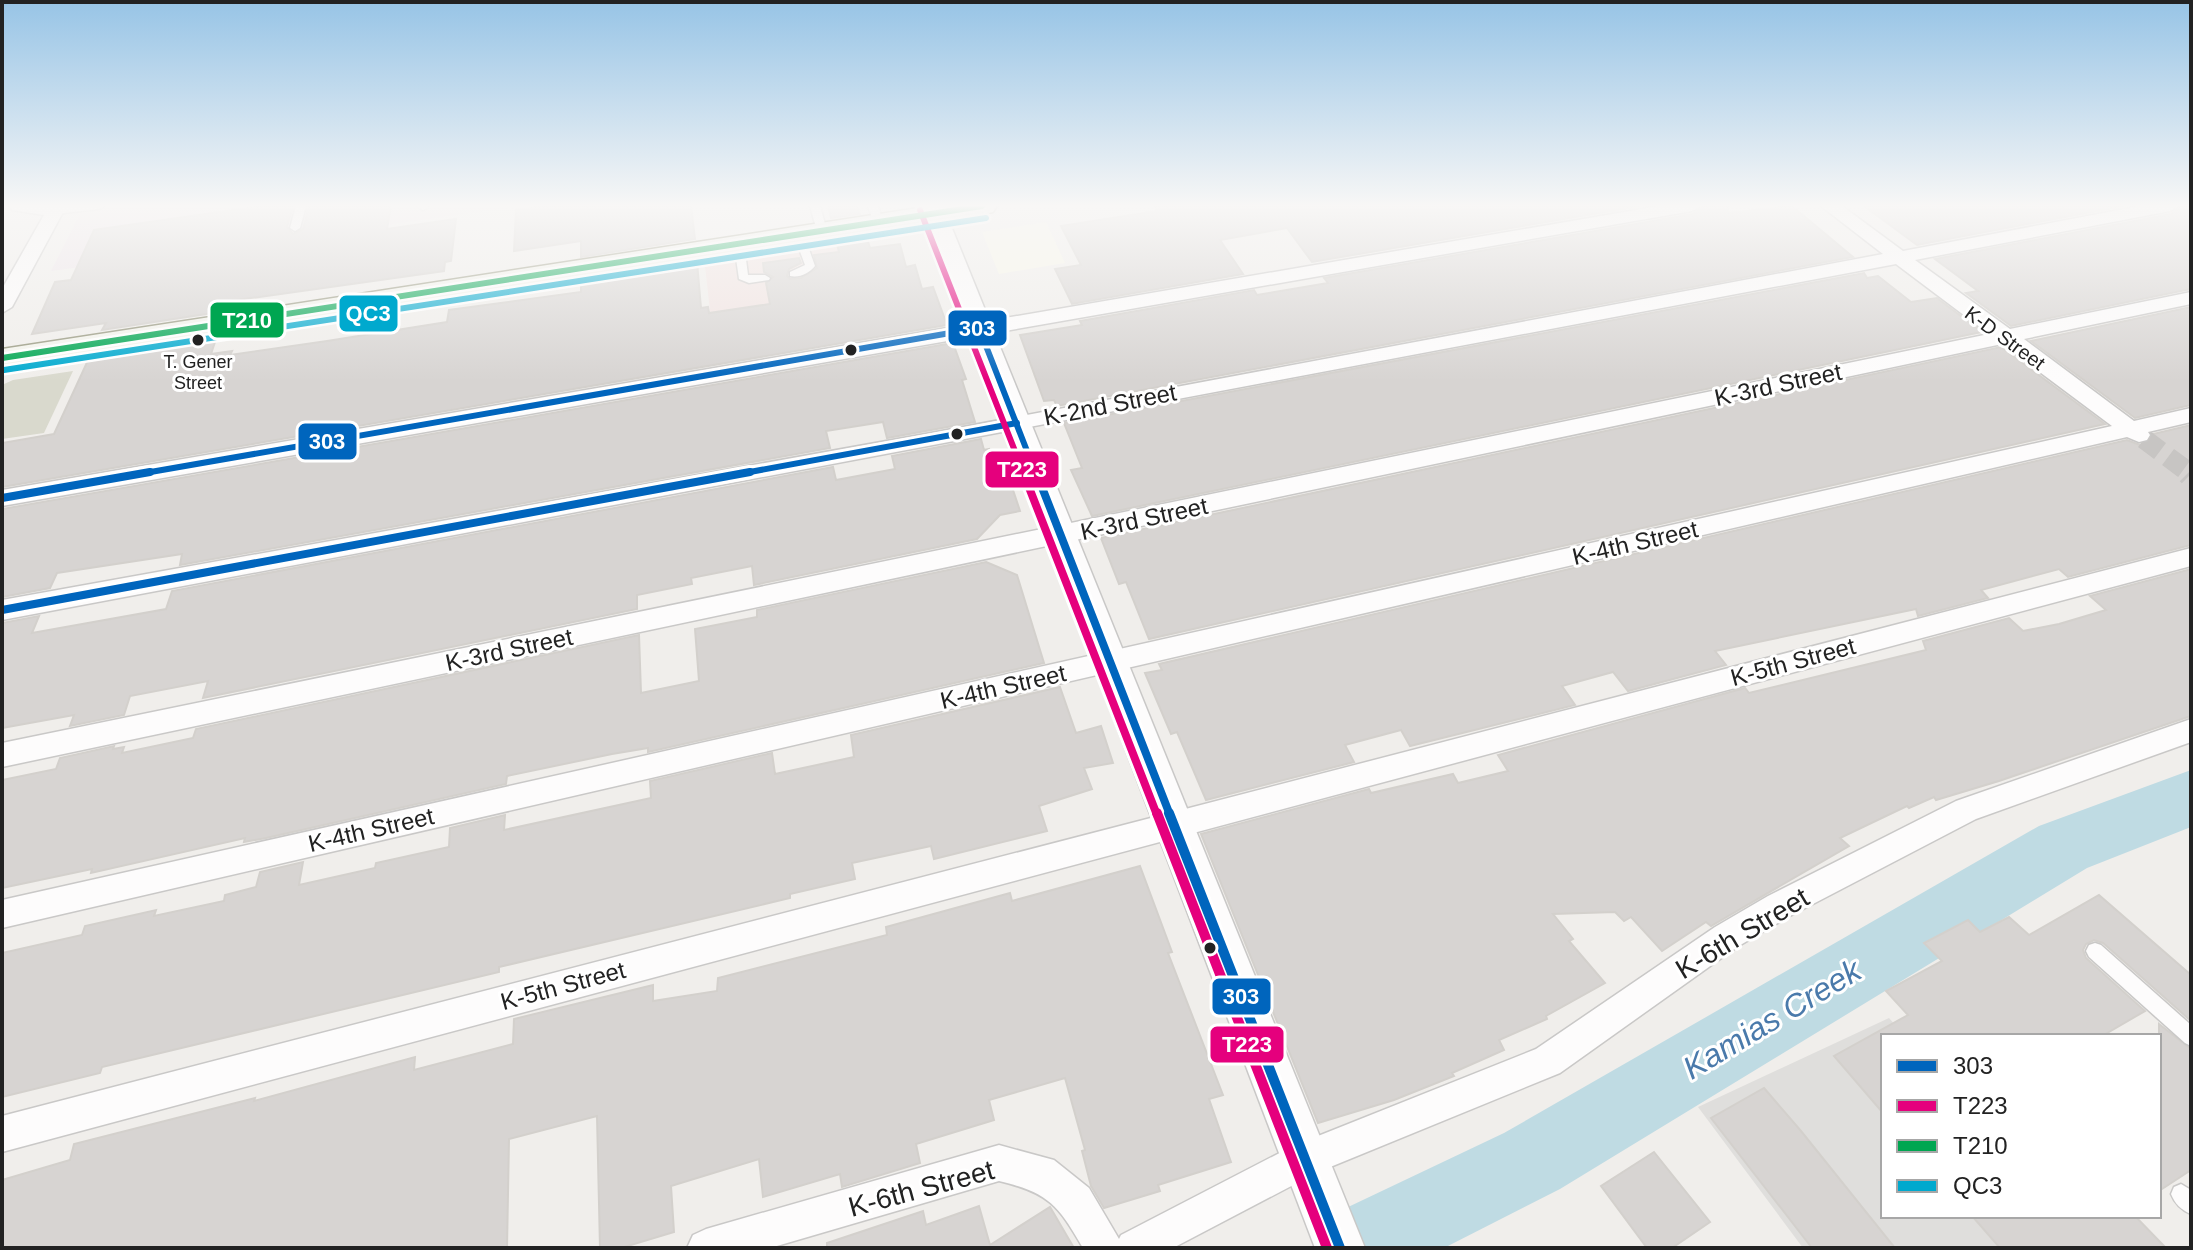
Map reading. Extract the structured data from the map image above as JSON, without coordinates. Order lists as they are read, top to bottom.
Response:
{
  "streets": {
    "street": [
      "K-D Street",
      "K-3rd Street",
      "K-2nd Street",
      "K-4th Street",
      "K-5th Street",
      "K-6th Street"
    ]
  },
  "crossings": [
    ["K-D Street", "K-3rd Street"],
    ["K-D Street", "K-4th Street"]
  ],
  "water": ["Kamias Creek"],
  "places": ["T. Gener Street"],
  "lines": [
    "transit line T223",
    "transit line T210",
    "transit line QC3",
    "transit line 303"
  ],
  "legend": [
    "303",
    "T223",
    "T210",
    "QC3"
  ]
}
